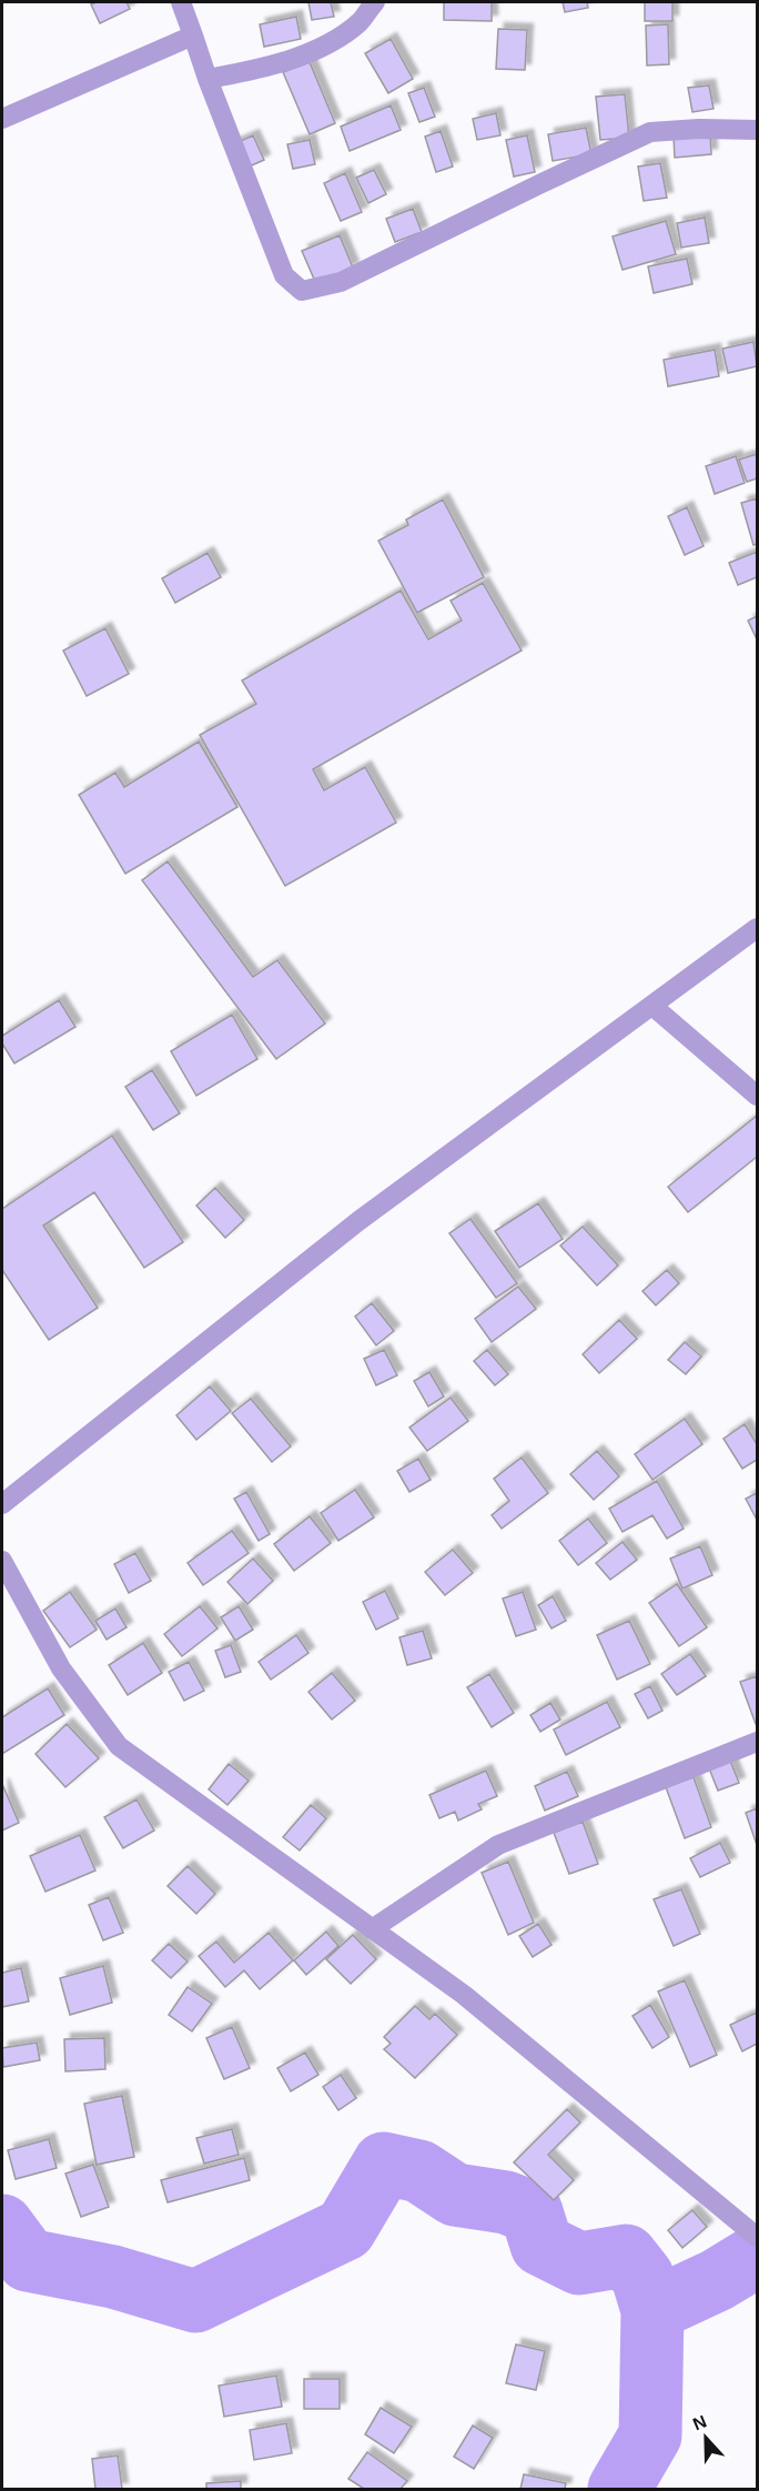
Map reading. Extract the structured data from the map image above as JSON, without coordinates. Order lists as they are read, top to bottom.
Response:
{
  "north": "top"
}
